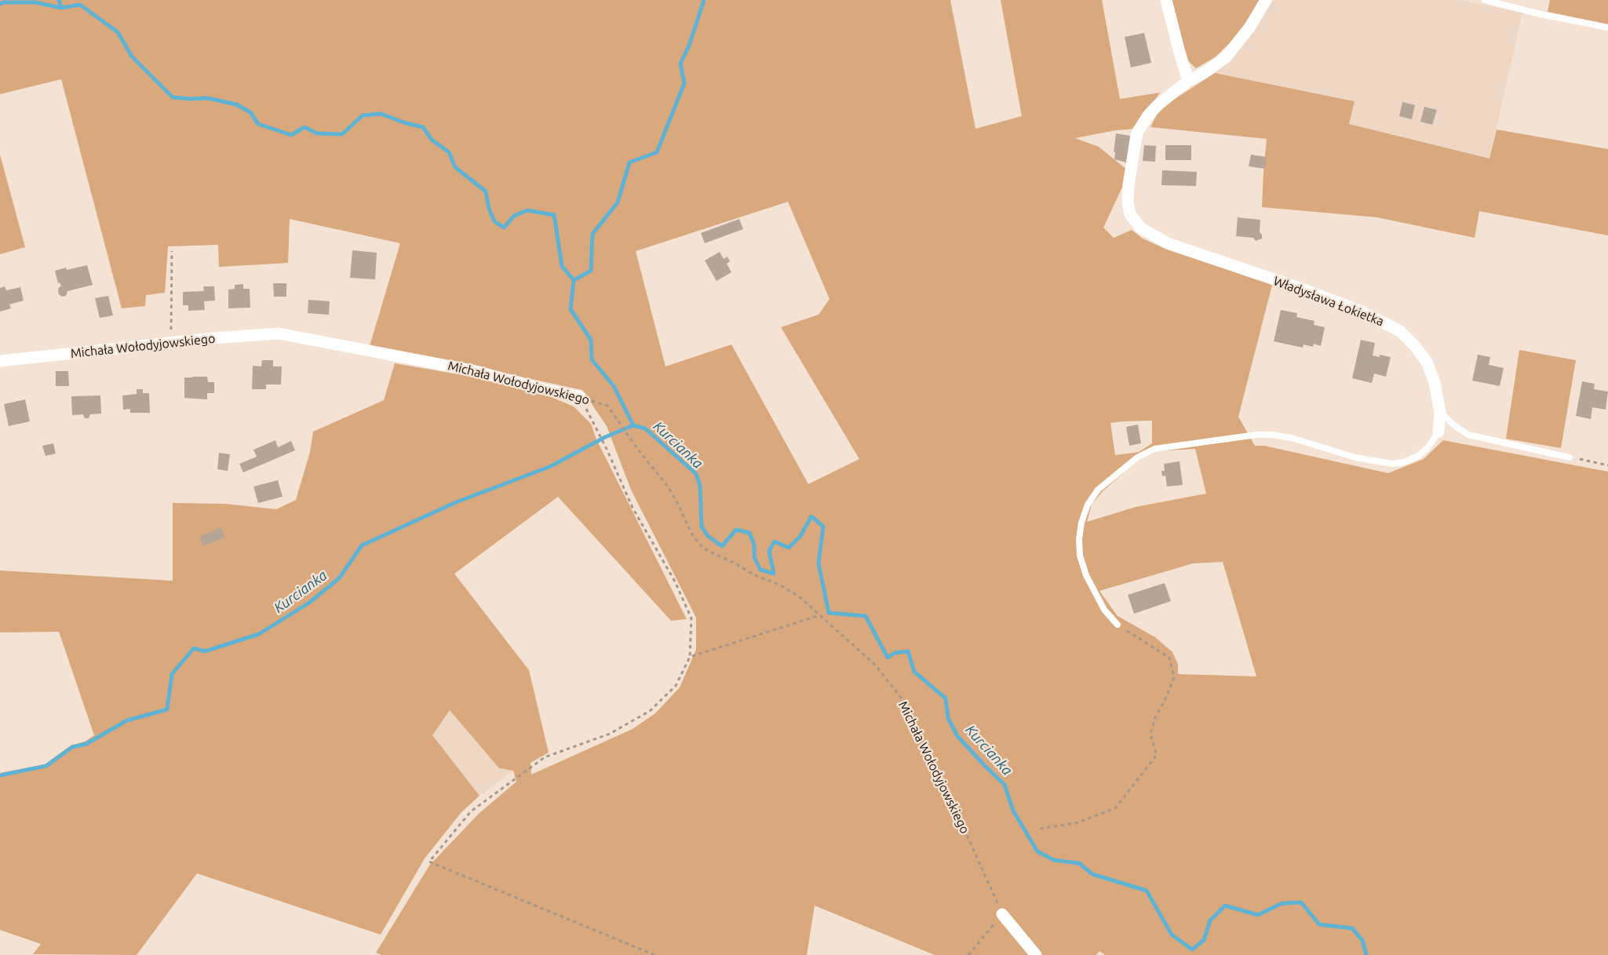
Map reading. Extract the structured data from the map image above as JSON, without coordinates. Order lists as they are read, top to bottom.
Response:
{
  "streets": {
    "street": ["Władysława Łokietka", "Michała Wołodyjowskiego"]
  },
  "water": ["Kurcianka"]
}
